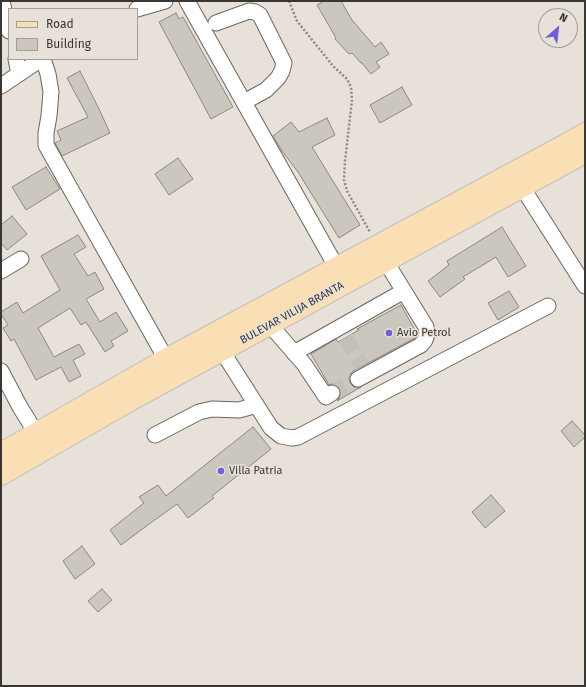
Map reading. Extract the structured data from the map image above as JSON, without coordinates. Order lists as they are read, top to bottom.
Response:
{
  "streets": {
    "main road": ["BULEVAR VILIJA BRANTA"]
  },
  "places": ["Avio Petrol", "Villa Patria"],
  "legend": ["Road", "Building"],
  "north": "top right"
}
